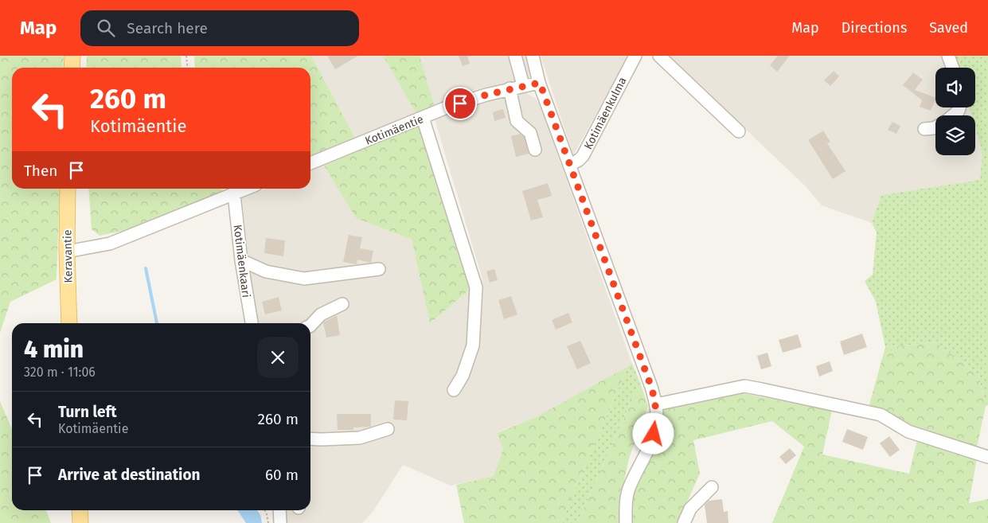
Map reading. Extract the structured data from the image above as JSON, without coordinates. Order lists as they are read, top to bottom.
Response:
{
  "streets": {
    "main road": ["Keravantie"],
    "street": ["Kotimäenkulma", "Kotimäentie", "Kotimäenkaari"]
  },
  "page": {
    "header": "Map",
    "search": "Search here",
    "nav": ["Map", "Directions", "Saved"],
    "turn": ["260 m", "Kotimäentie"],
    "then": "Then",
    "heading": ["4 min", "320 m · 11:06"],
    "list": [
      {
        "name": "Turn left",
        "note": "Kotimäentie",
        "value": "260 m"
      },
      {
        "name": "Arrive at destination",
        "value": "60 m"
      }
    ]
  }
}
